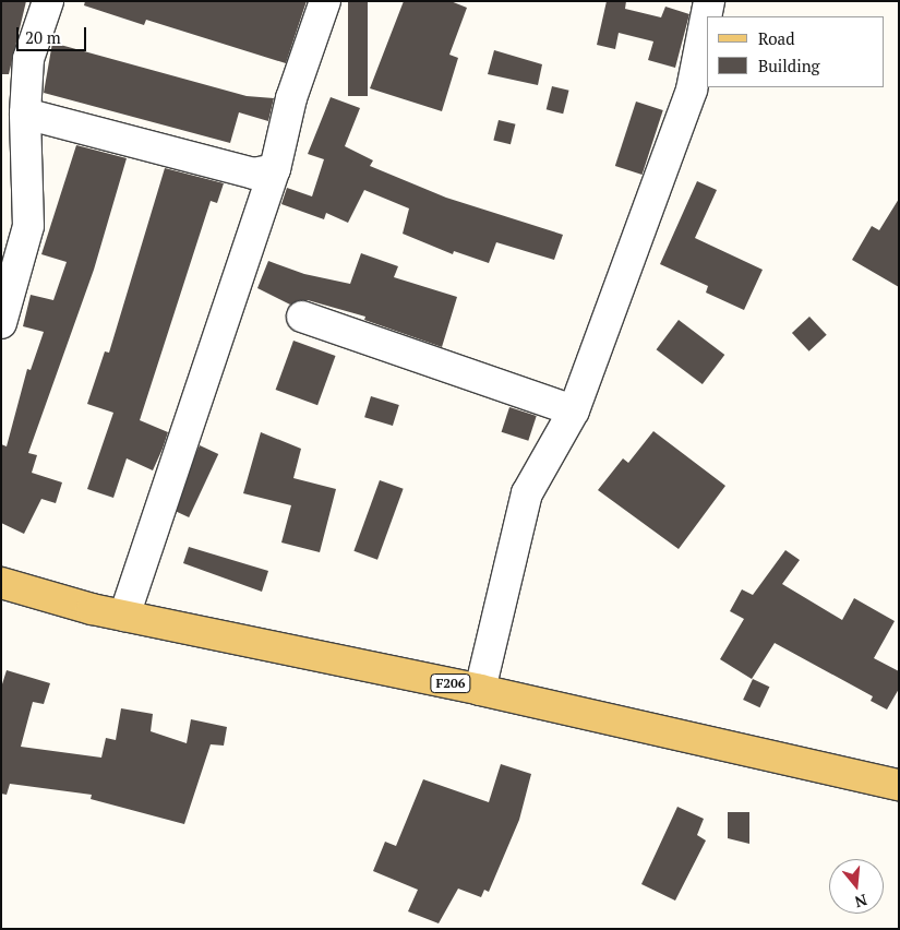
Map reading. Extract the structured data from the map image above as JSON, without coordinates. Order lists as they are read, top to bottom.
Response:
{
  "streets": {
    "main road": ["F206"]
  },
  "legend": ["Road", "Building"],
  "scale_bar": "20 m",
  "north": "bottom"
}
